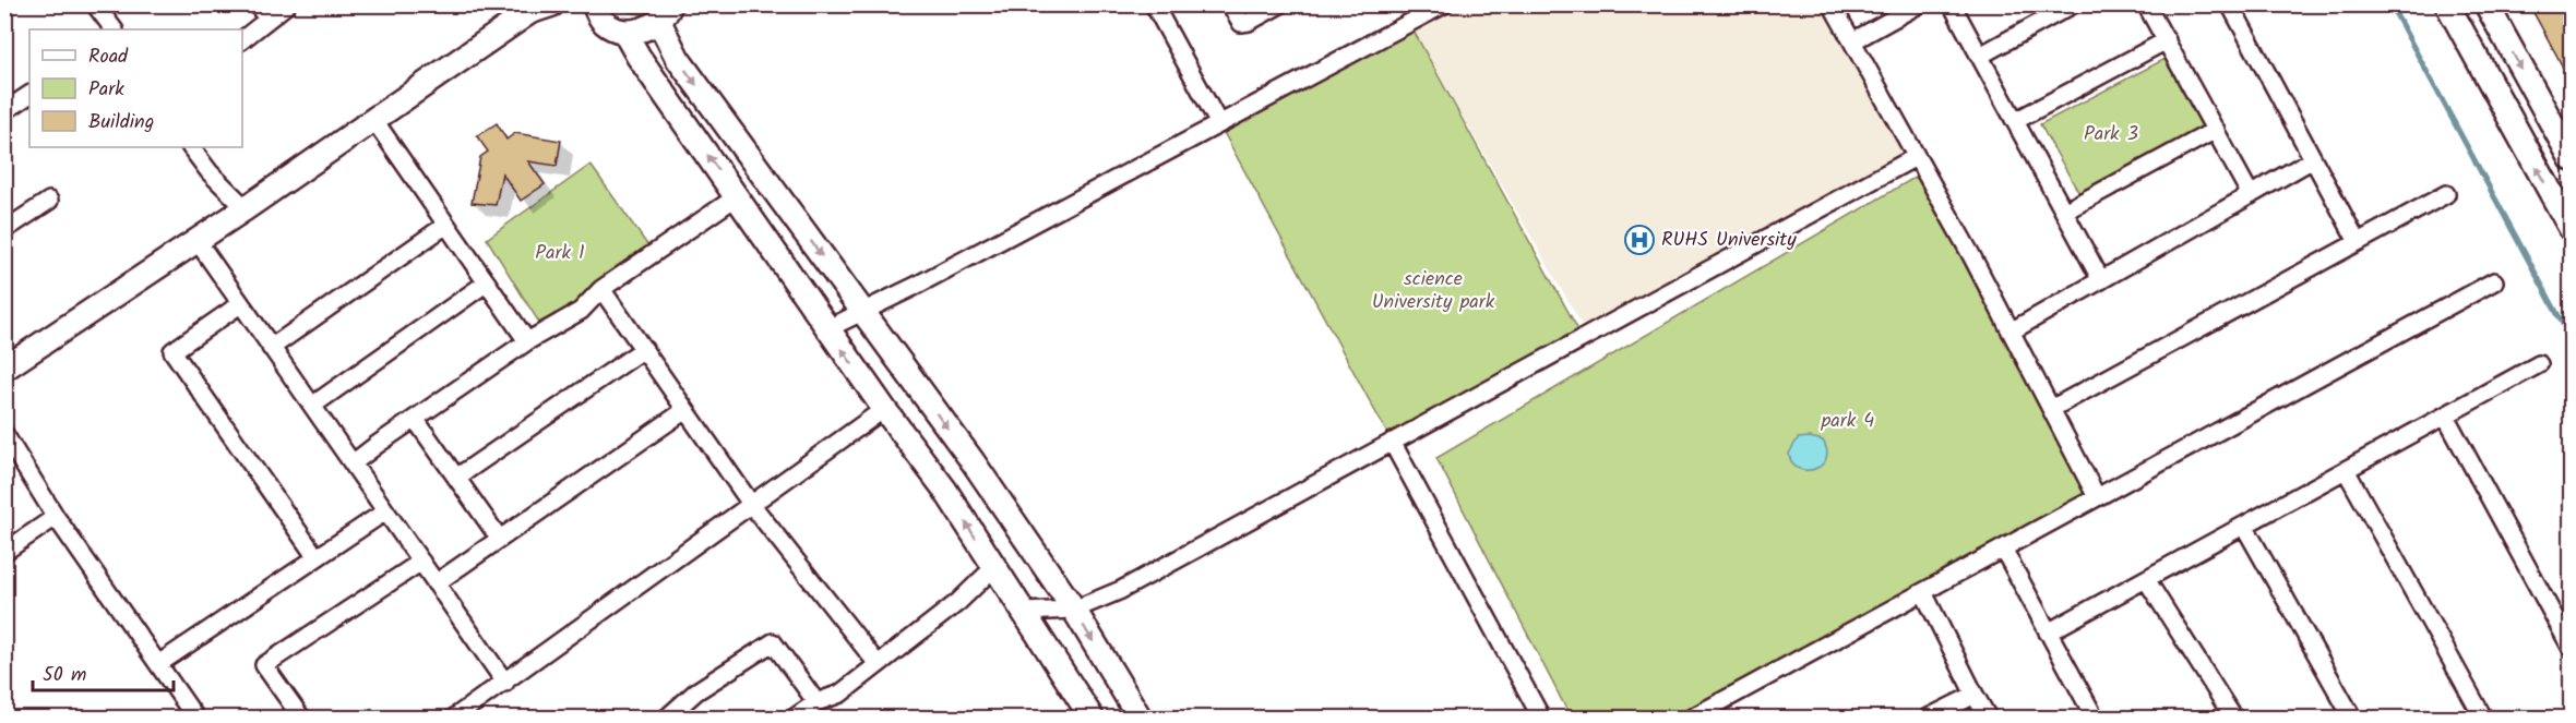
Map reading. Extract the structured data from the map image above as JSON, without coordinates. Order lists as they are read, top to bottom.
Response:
{
  "parks": [
    "Park 3",
    "Park 1",
    "science University park",
    "park 4"
  ],
  "places": {
    "hospital": ["RUHS University"]
  },
  "legend": ["Road", "Park", "Building"],
  "scale_bar": "50 m"
}
